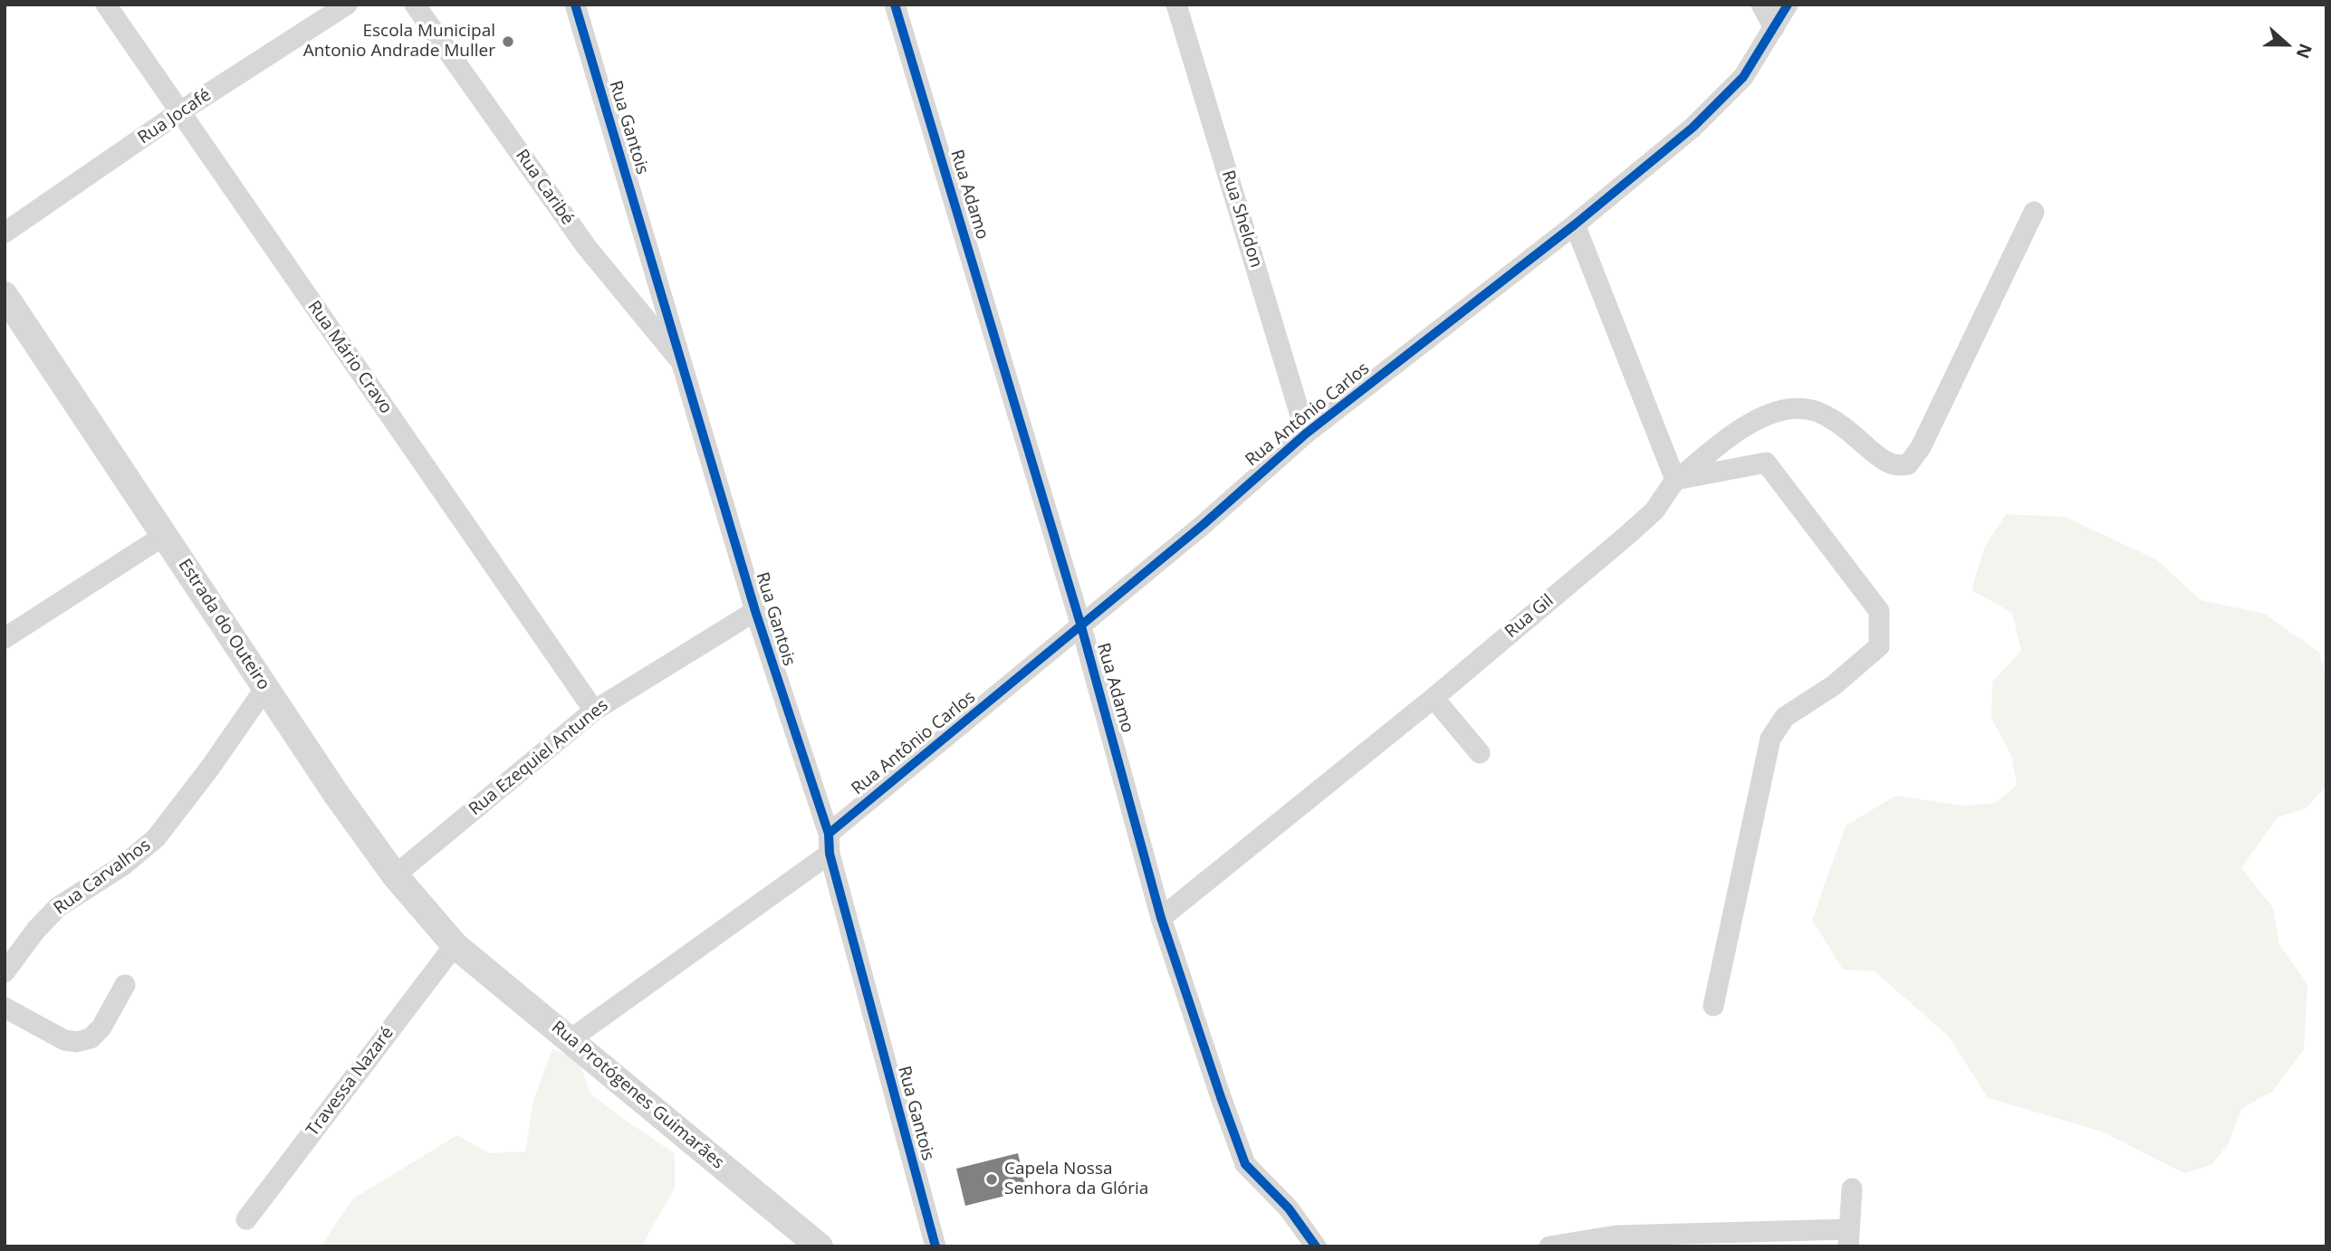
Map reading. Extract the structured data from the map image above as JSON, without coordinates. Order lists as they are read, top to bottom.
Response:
{
  "streets": {
    "street": [
      "Rua Jocafé",
      "Rua Gantois",
      "Rua Caribé",
      "Rua Adamo",
      "Rua Sheldon",
      "Rua Mário Cravo",
      "Rua Antônio Carlos",
      "Rua Gil",
      "Estrada do Outeiro",
      "Rua Ezequiel Antunes",
      "Rua Carvalhos",
      "Travessa Nazaré",
      "Rua Protógenes Guimarães"
    ]
  },
  "crossings": [
    ["Rua Jocafé", "Rua Mário Cravo"],
    ["Rua Gantois", "Rua Caribé"],
    ["Rua Gantois", "Rua Antônio Carlos"],
    ["Rua Gantois", "Rua Ezequiel Antunes"],
    ["Rua Adamo", "Rua Antônio Carlos"],
    ["Rua Adamo", "Rua Gil"],
    ["Rua Sheldon", "Rua Antônio Carlos"],
    ["Rua Mário Cravo", "Rua Ezequiel Antunes"],
    ["Rua Antônio Carlos", "Rua Protógenes Guimarães"],
    ["Estrada do Outeiro", "Rua Ezequiel Antunes"],
    ["Estrada do Outeiro", "Rua Carvalhos"],
    ["Estrada do Outeiro", "Travessa Nazaré"],
    ["Estrada do Outeiro", "Rua Protógenes Guimarães"],
    ["Travessa Nazaré", "Rua Protógenes Guimarães"]
  ],
  "places": ["Escola Municipal Antonio Andrade Muller", "Capela Nossa Senhora da Glória"],
  "north": "right"
}
